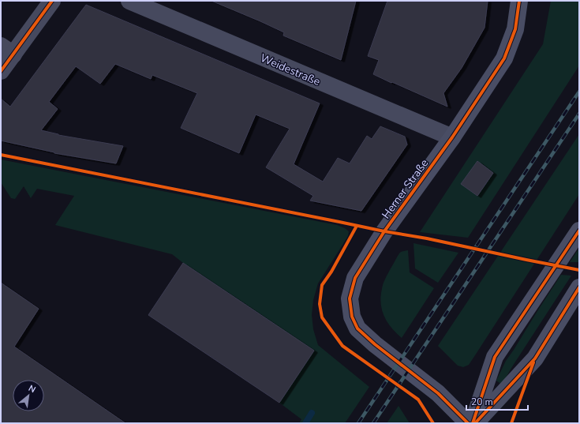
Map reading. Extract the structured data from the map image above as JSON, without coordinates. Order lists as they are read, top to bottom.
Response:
{
  "streets": {
    "main road": ["Herner Straße"],
    "street": ["Weidestraße"]
  },
  "crossings": [
    ["Weidestraße", "Herner Straße"]
  ],
  "scale_bar": "20 m",
  "north": "top right"
}
